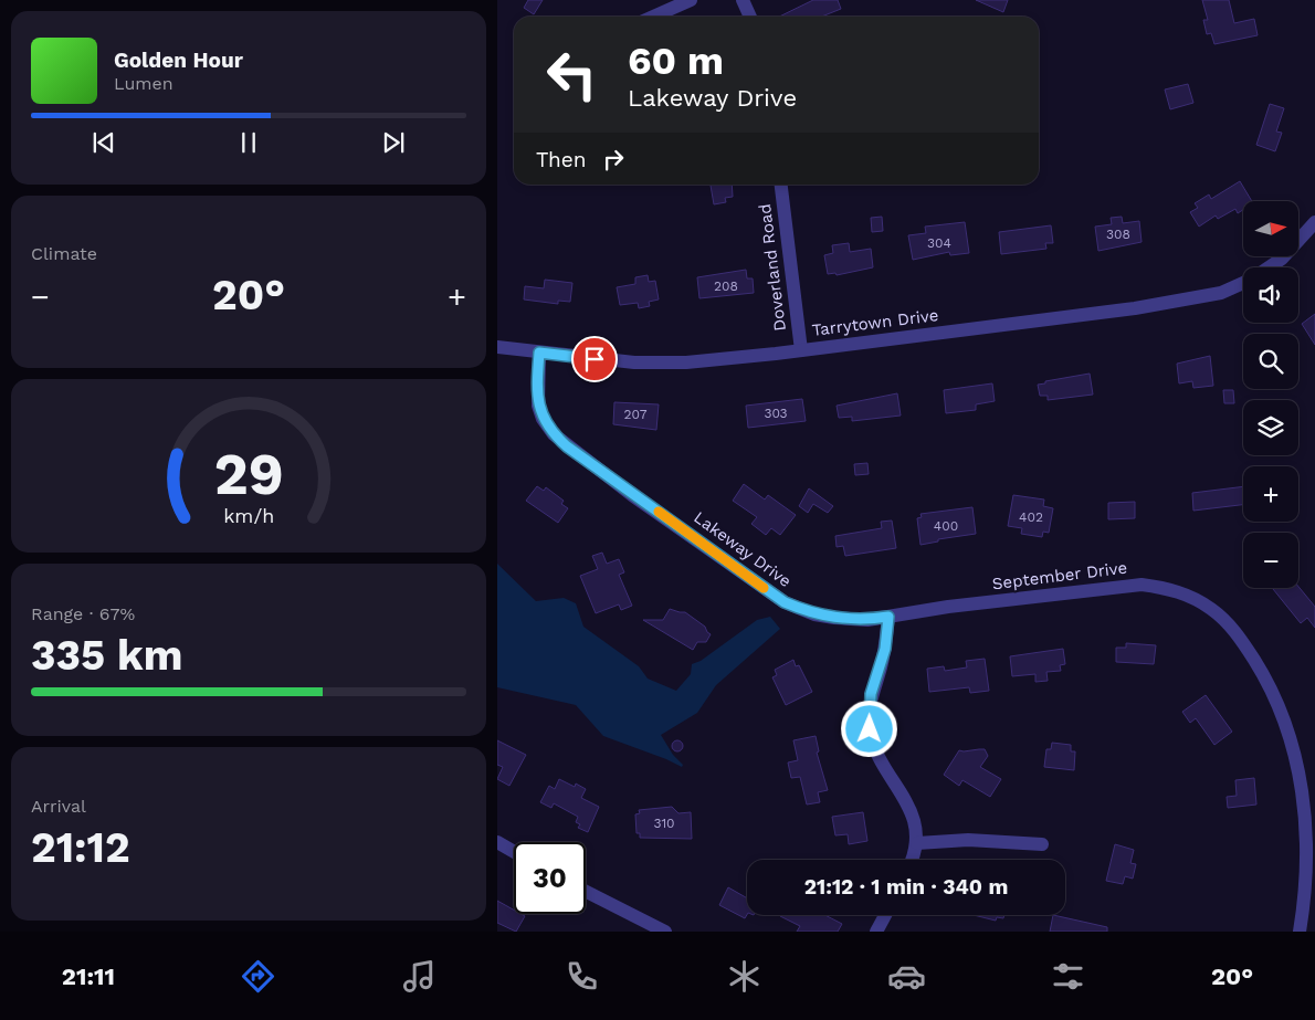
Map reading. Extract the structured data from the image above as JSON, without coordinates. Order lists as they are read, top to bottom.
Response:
{
  "streets": {
    "street": [
      "Doverland Road",
      "Tarrytown Drive",
      "Lakeway Drive",
      "September Drive"
    ]
  },
  "crossings": [
    ["Doverland Road", "Tarrytown Drive"],
    ["Tarrytown Drive", "Lakeway Drive"],
    ["Lakeway Drive", "September Drive"]
  ],
  "house_numbers": [
    "308",
    "304",
    "208",
    "303",
    "207",
    "402",
    "400",
    "310"
  ],
  "north": "right",
  "page": {
    "turn": ["60 m", "Lakeway Drive"],
    "song": ["Golden Hour", "Lumen"],
    "then": "Then",
    "tile": [
      "Climate",
      ["Range · 67%", "335 km"],
      ["Arrival", "21:12"]
    ],
    "map_buttons": ["+", "−"],
    "heat": ["−", "20°", "+"],
    "limit": "30",
    "trip": "21:12 · 1 min · 340 m",
    "tabs": ["21:11", "20°"],
    "gauge": ["29", "km/h"]
  }
}
